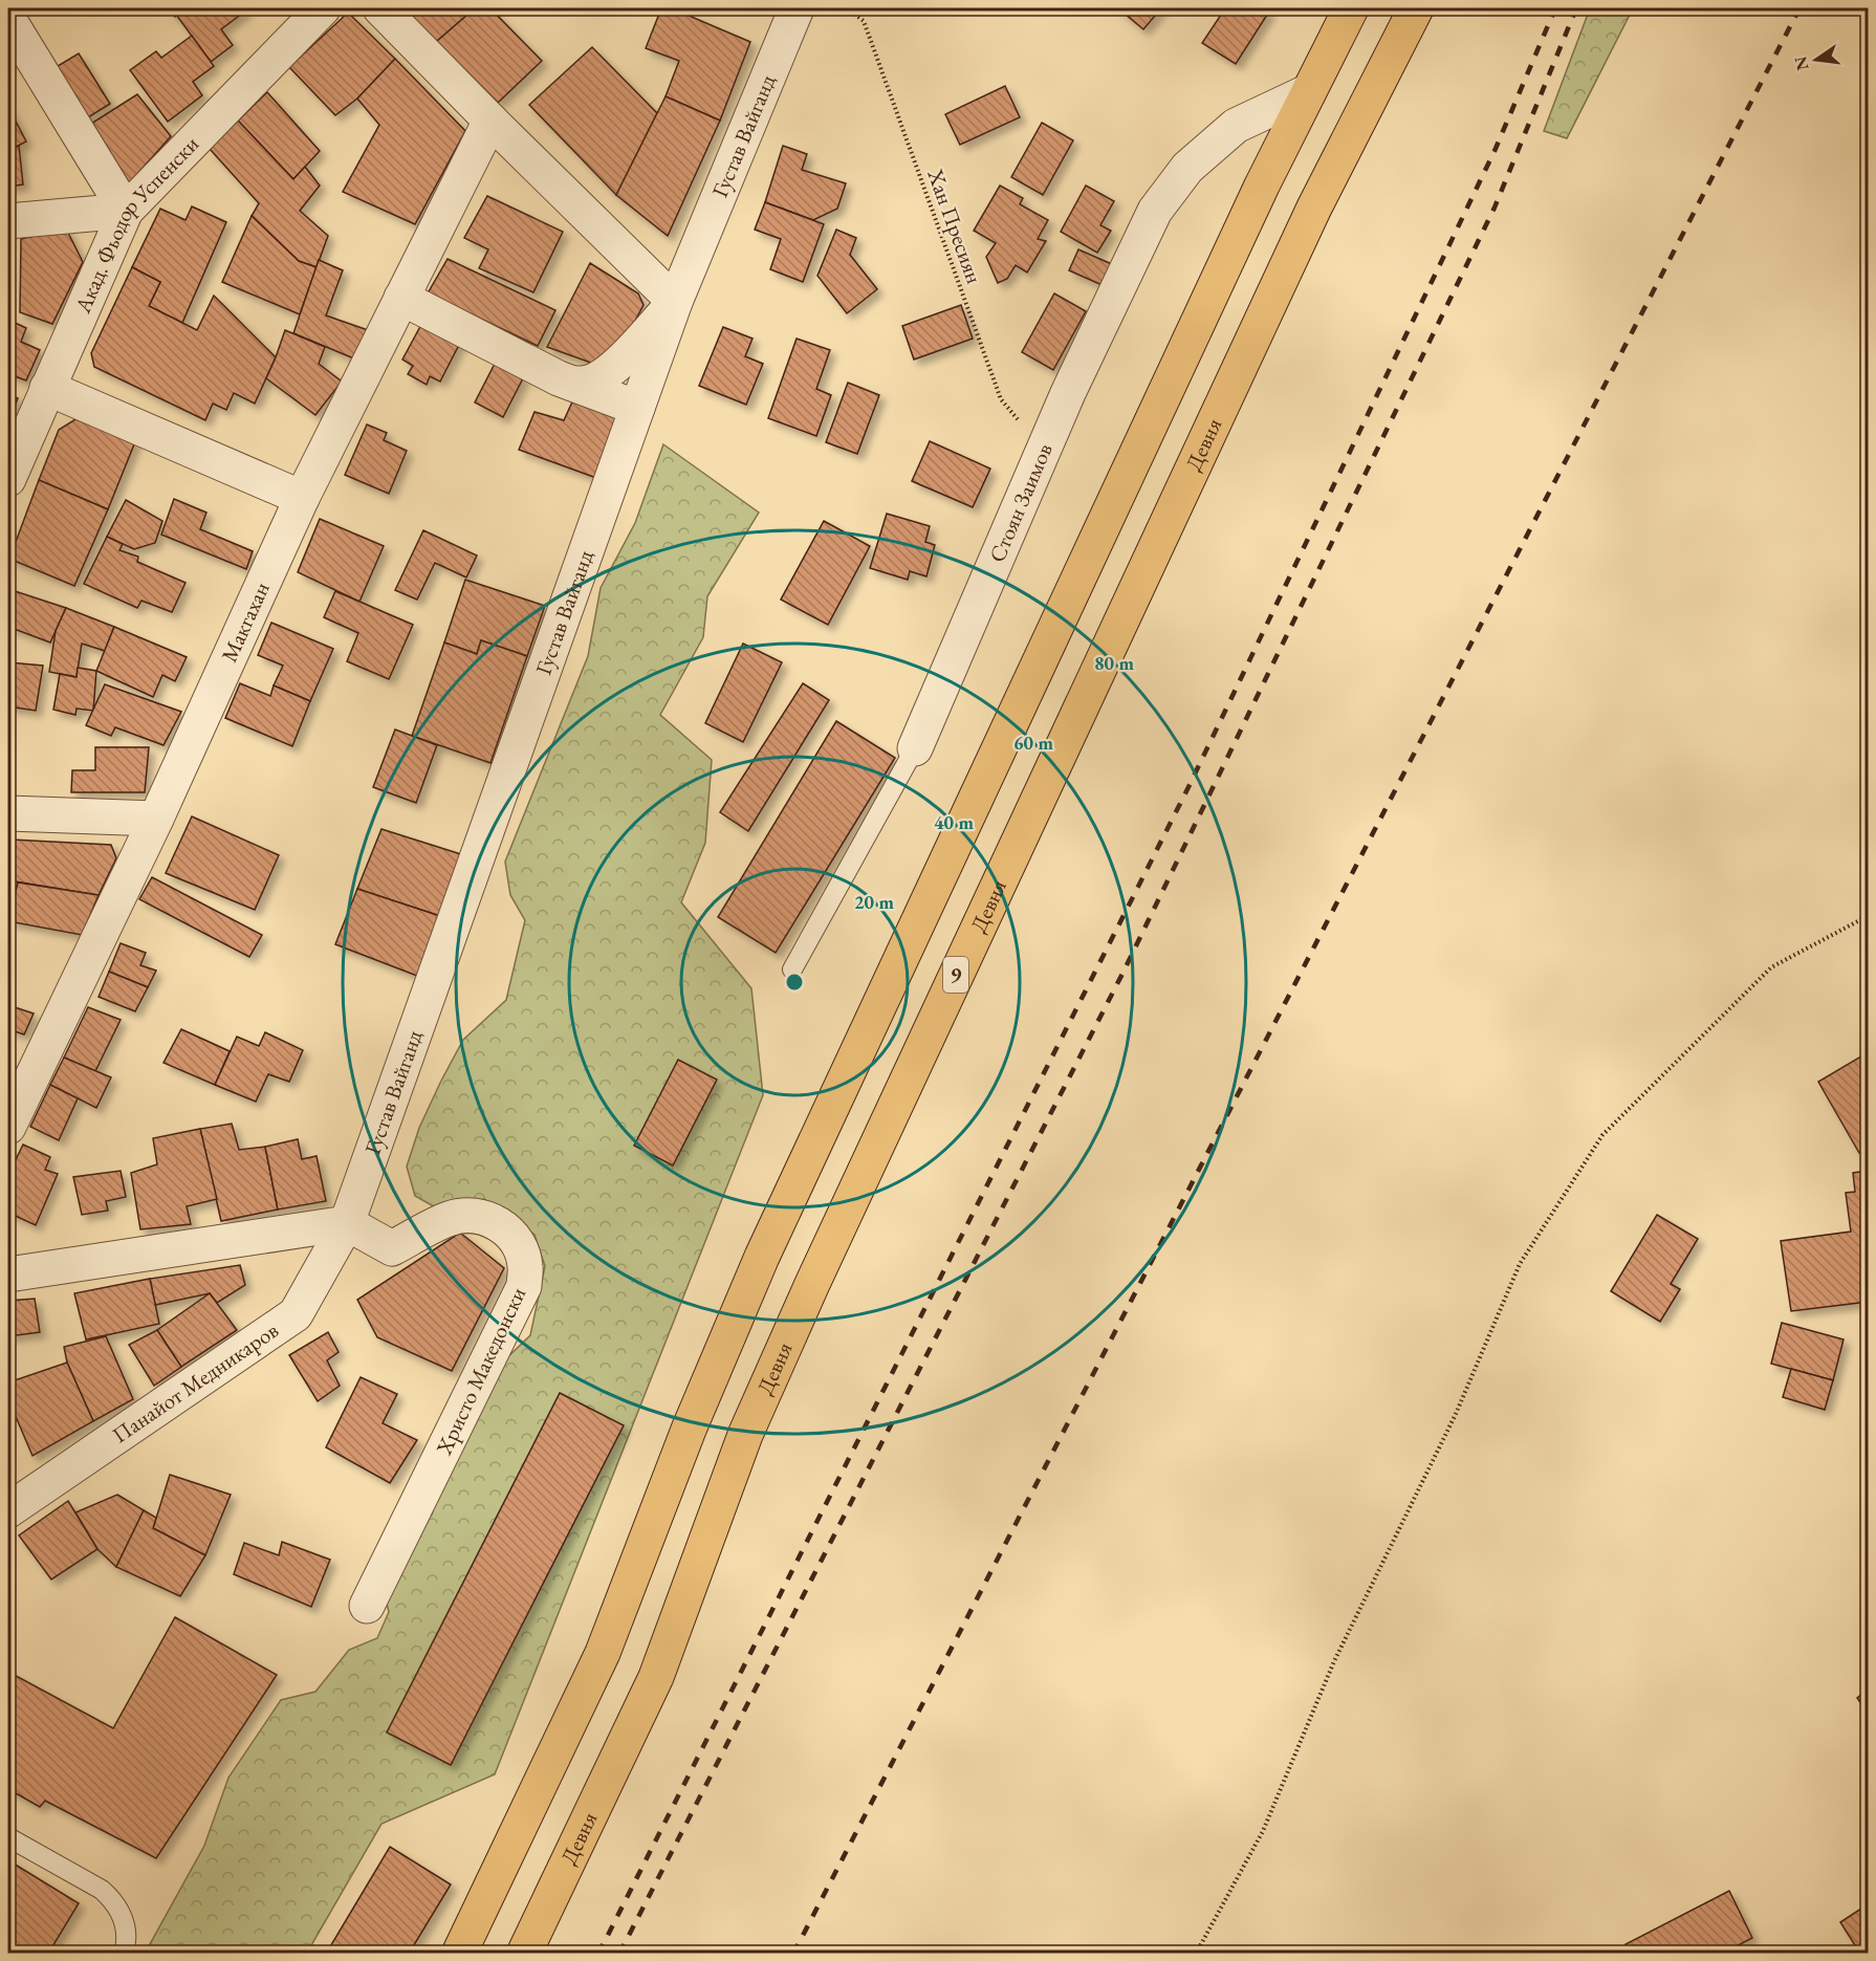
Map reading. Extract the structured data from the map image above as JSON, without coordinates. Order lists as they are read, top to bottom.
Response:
{
  "streets": {
    "highway": ["Девня", "9"],
    "street": [
      "Густав Вайганд",
      "Акад. Фьодор Успенски",
      "Стоян Заимов",
      "Макгахан",
      "Христо Македонски",
      "Панайот Медникаров"
    ],
    "path": ["Хан Пресиян"]
  },
  "crossings": [
    ["Густав Вайганд", "Христо Македонски"],
    ["Густав Вайганд", "Панайот Медникаров"],
    ["Хан Пресиян", "Стоян Заимов"],
    ["Христо Македонски", "Панайот Медникаров"]
  ],
  "north": "left",
  "rings": [
    "80 m",
    "60 m",
    "40 m",
    "20 m"
  ]
}
